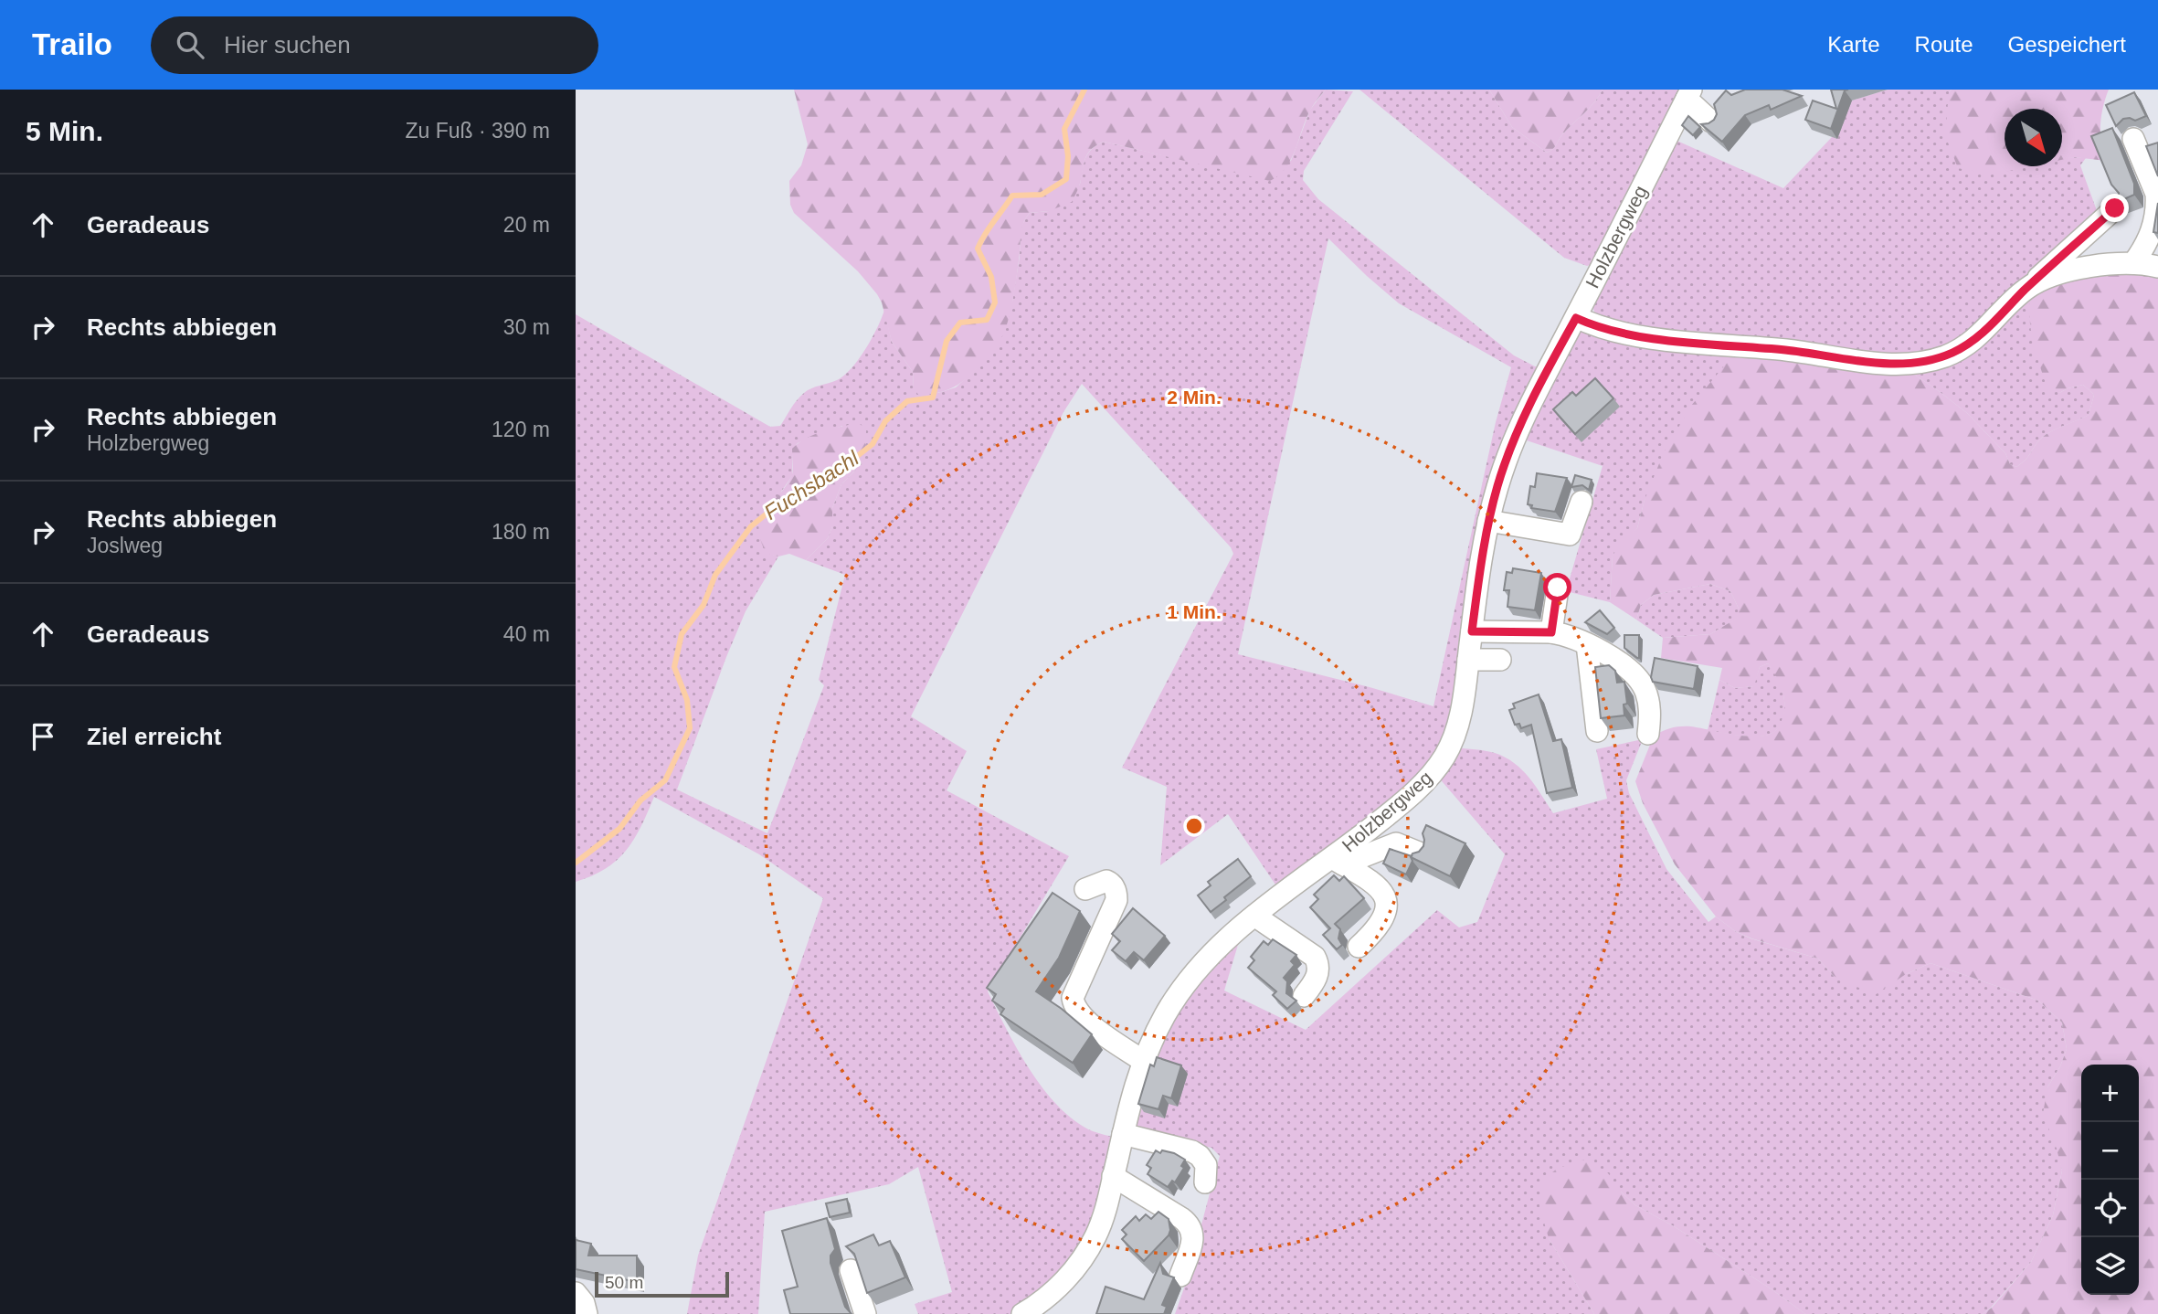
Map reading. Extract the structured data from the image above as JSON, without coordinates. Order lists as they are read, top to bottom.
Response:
{
  "streets": {
    "street": ["Holzbergweg"]
  },
  "water": ["Fuchsbachl"],
  "scale_bar": "50 m",
  "north": "bottom right",
  "page": {
    "header": "Trailo",
    "search": "Hier suchen",
    "nav": ["Karte", "Route", "Gespeichert"],
    "heading": ["5 Min.", "Zu Fuß · 390 m"],
    "list": [
      ["Geradeaus", "20 m"],
      ["Rechts abbiegen", "30 m"],
      ["Rechts abbiegen", "Holzbergweg", "120 m"],
      ["Rechts abbiegen", "Joslweg", "180 m"],
      ["Geradeaus", "40 m"],
      "Ziel erreicht"
    ],
    "map_buttons": ["+", "−"],
    "scale": "50 m"
  },
  "rings": ["2 Min.", "1 Min."]
}
